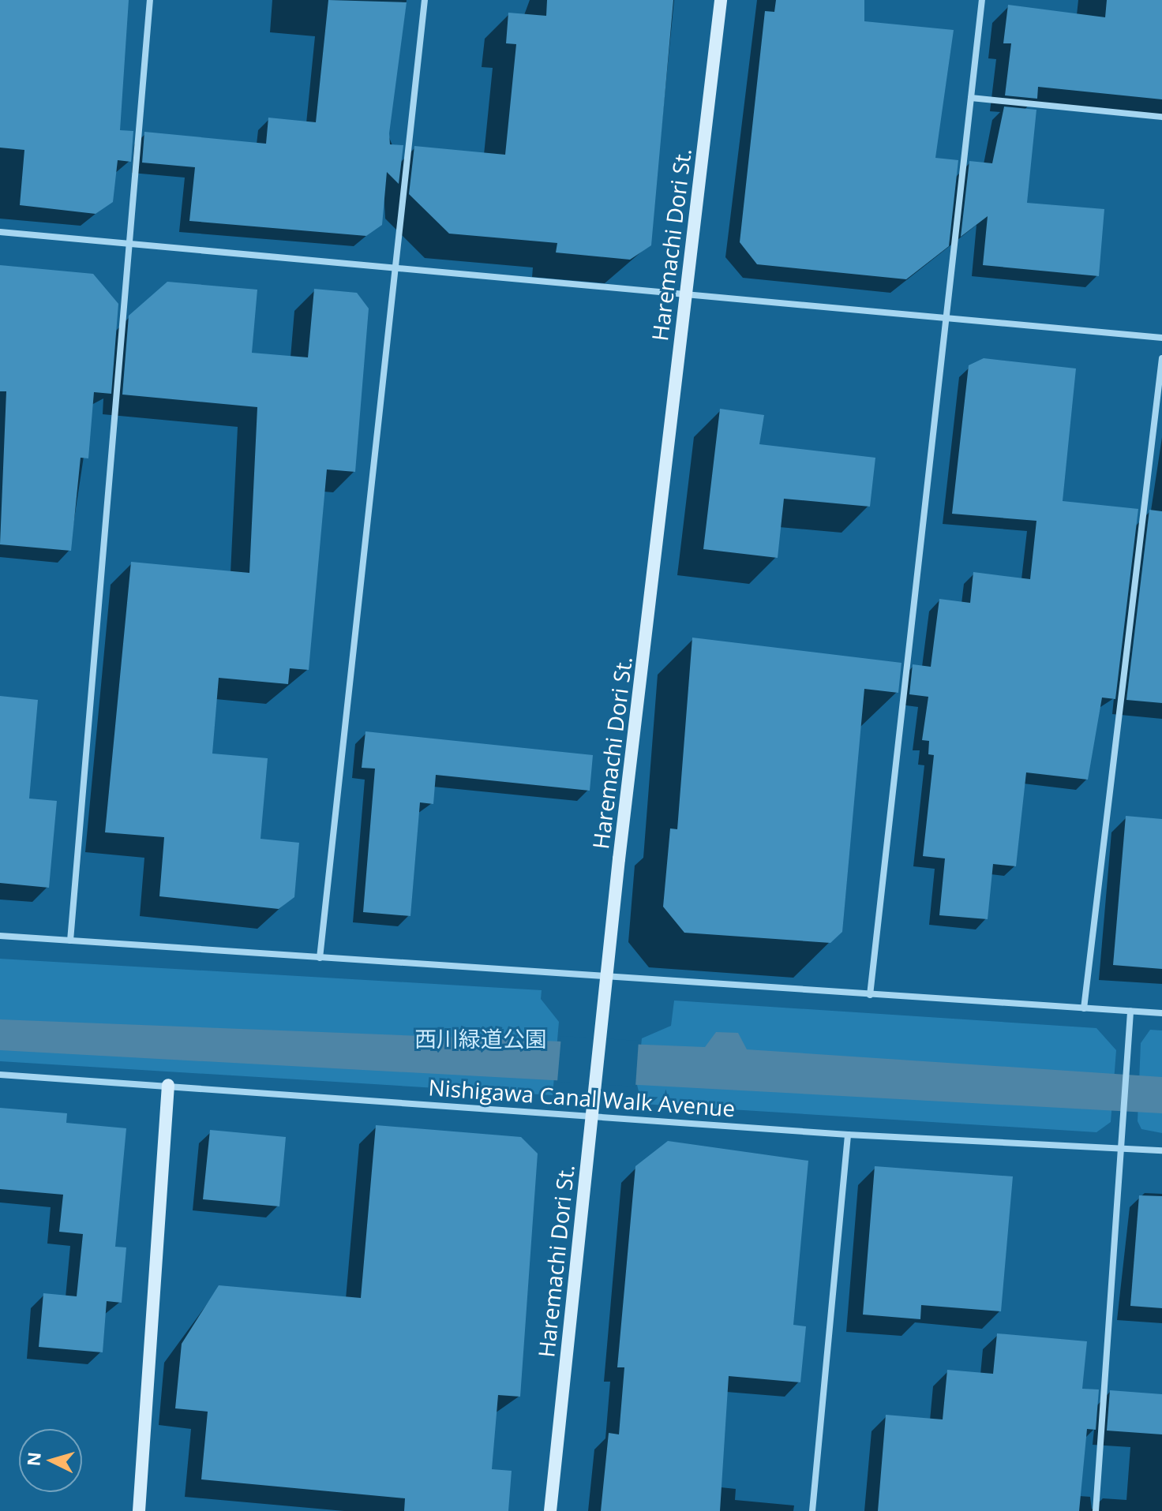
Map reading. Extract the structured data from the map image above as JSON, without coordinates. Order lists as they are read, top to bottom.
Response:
{
  "streets": {
    "street": ["Haremachi Dori St.", "Nishigawa Canal Walk Avenue"]
  },
  "crossings": [
    ["Haremachi Dori St.", "Nishigawa Canal Walk Avenue"]
  ],
  "parks": ["西川緑道公園"],
  "north": "left"
}
